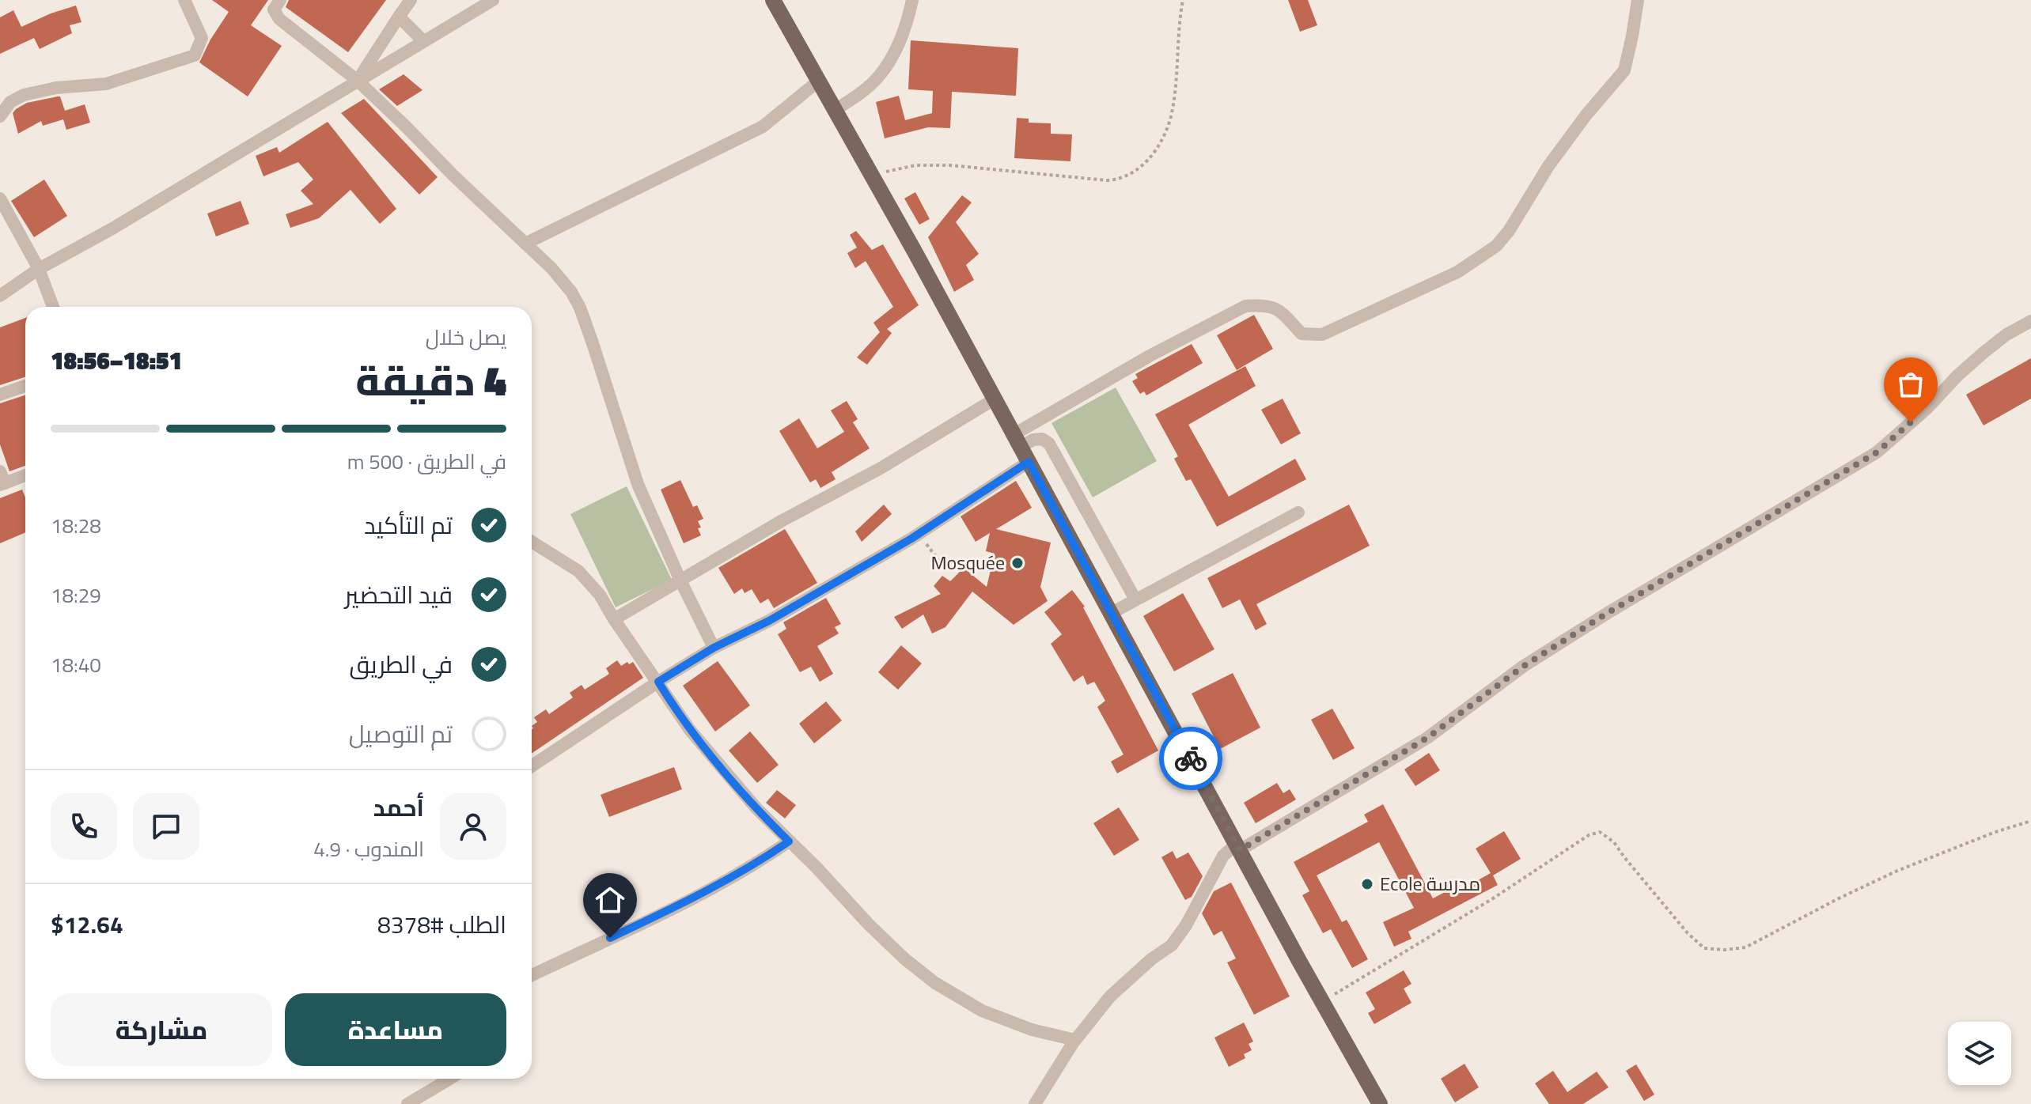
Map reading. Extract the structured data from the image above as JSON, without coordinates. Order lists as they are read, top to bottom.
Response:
{
  "places": ["Mosquée", "Ecole مدرسة"],
  "page": {
    "heading": ["4 دقيقة", "يصل خلال", "18:51–18:56"],
    "panel": [
      "أحمد",
      "المندوب · 4.9",
      "الطلب #8378",
      "$12.64"
    ],
    "bar": "في الطريق · 500 m",
    "list": [
      ["تم التأكيد", "18:28"],
      ["قيد التحضير", "18:29"],
      ["في الطريق", "18:40"],
      "تم التوصيل"
    ],
    "buttons": ["مساعدة", "مشاركة"]
  }
}
